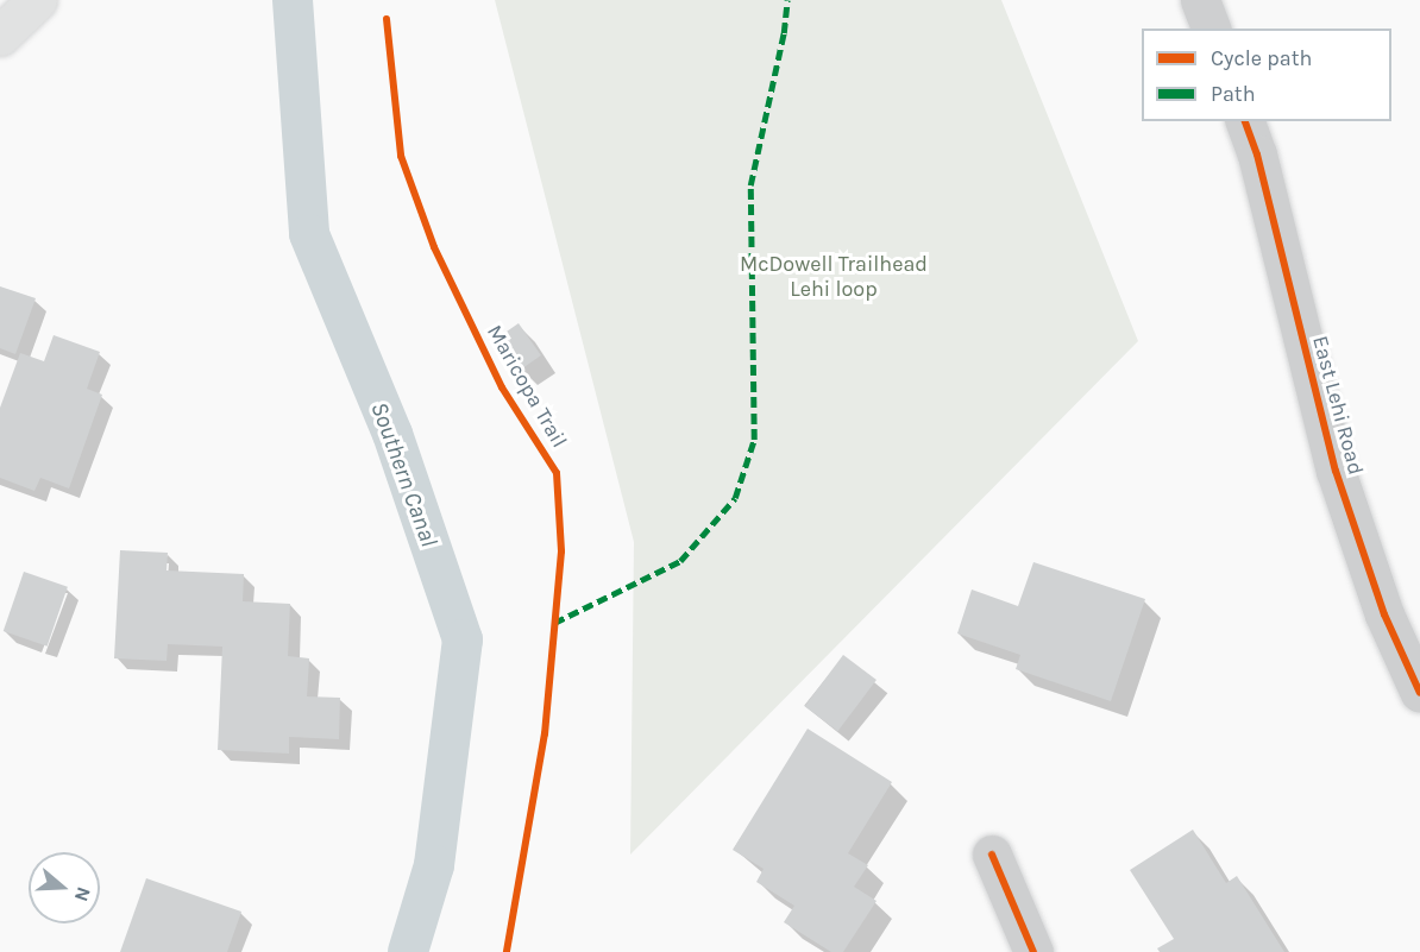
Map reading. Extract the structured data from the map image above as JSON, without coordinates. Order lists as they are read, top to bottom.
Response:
{
  "streets": {
    "street": ["East Lehi Road"],
    "cycle path": ["Maricopa Trail"]
  },
  "water": ["Southern Canal"],
  "parks": ["McDowell Trailhead Lehi loop"],
  "legend": ["Cycle path", "Path"],
  "north": "right"
}
